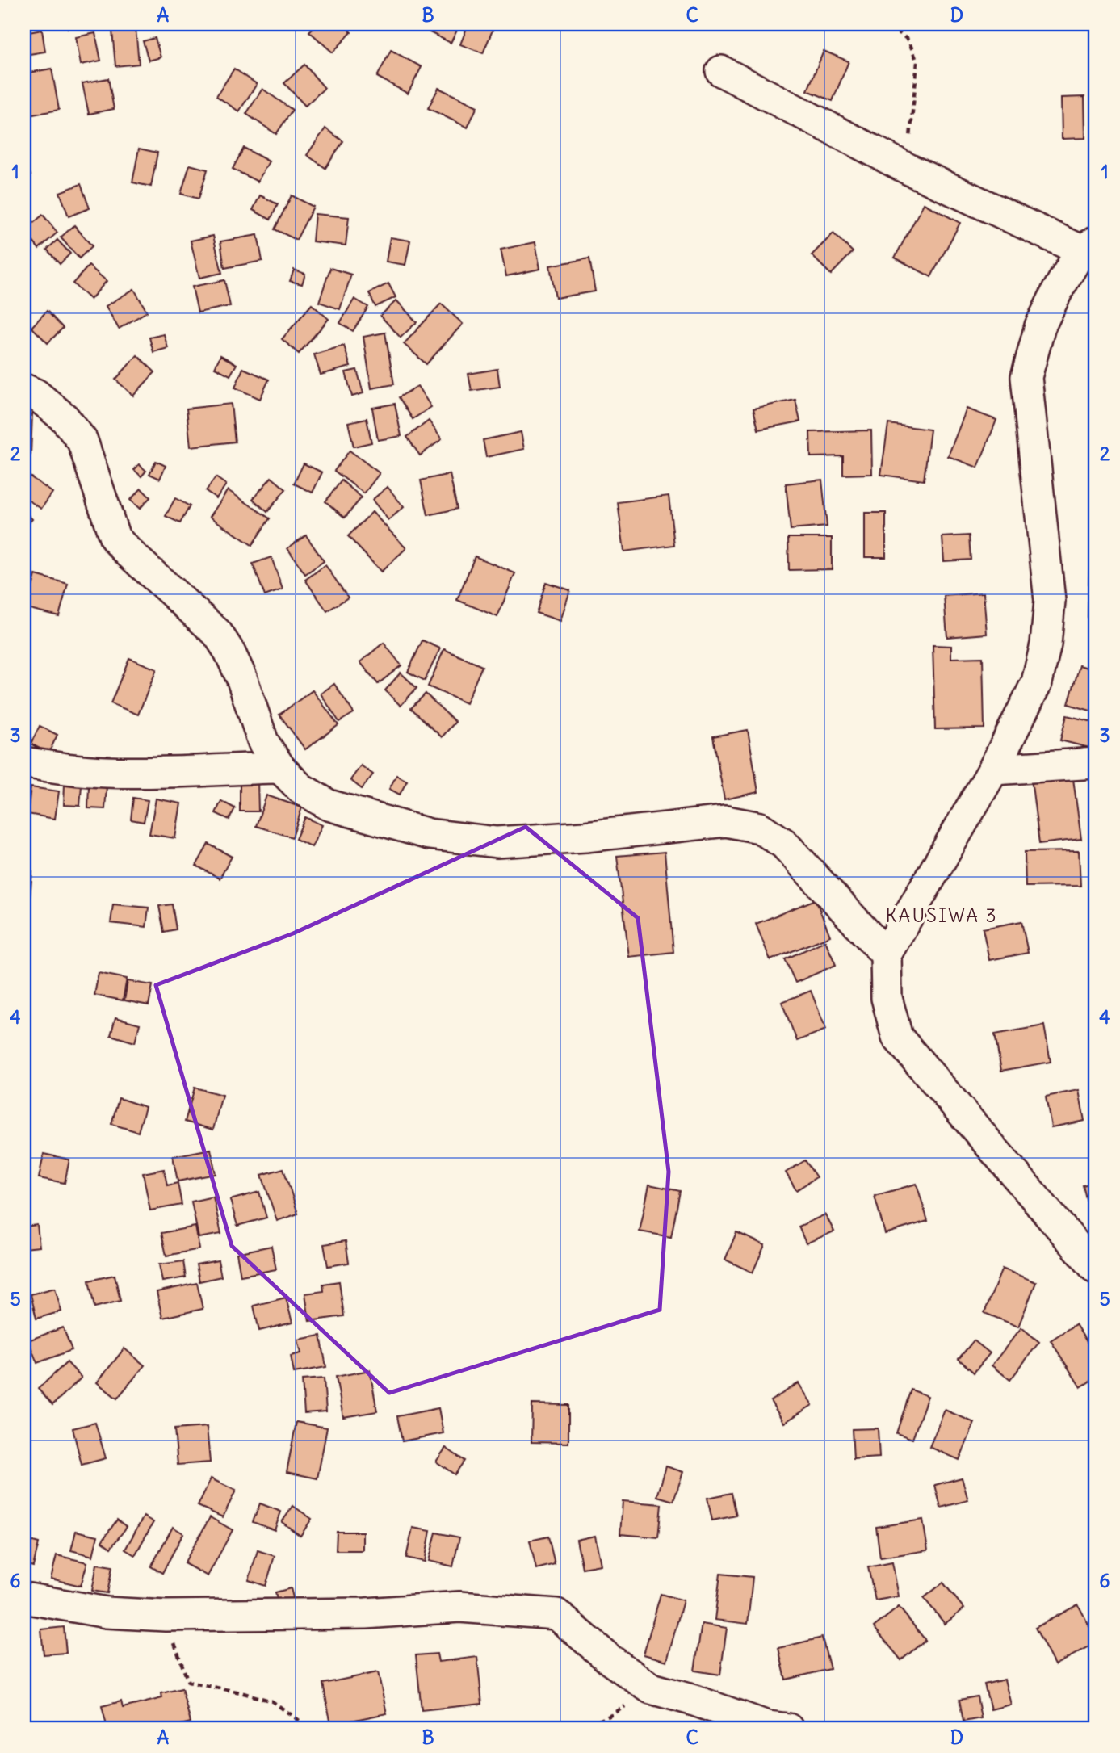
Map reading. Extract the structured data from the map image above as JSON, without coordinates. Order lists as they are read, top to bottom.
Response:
{
  "districts": ["KAUSIWA 3"],
  "grid": {
    "columns": [
      "A",
      "B",
      "C",
      "D"
    ],
    "rows": [
      "1",
      "2",
      "3",
      "4",
      "5",
      "6"
    ]
  }
}
